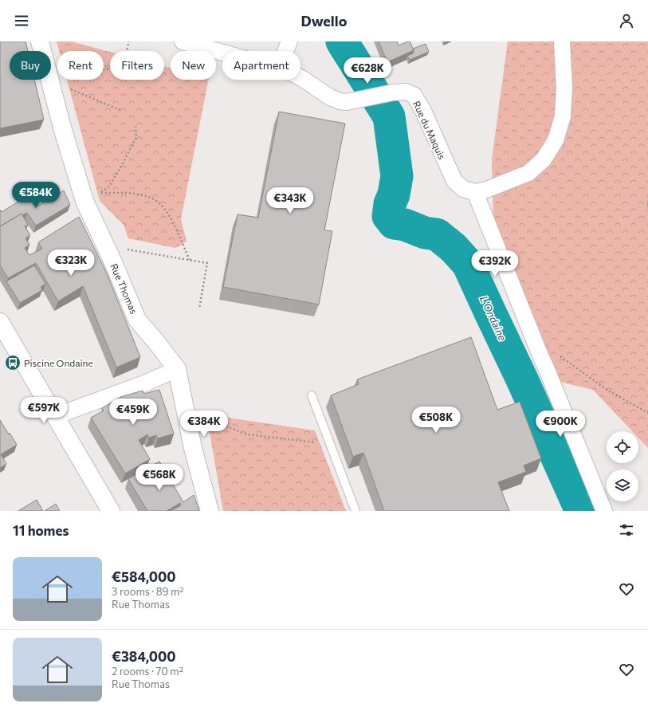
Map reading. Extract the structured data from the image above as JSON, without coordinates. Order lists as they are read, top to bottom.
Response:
{
  "streets": {
    "main road": ["Rue Thomas"],
    "street": ["Rue du Maquis"]
  },
  "water": ["L'Ondaine"],
  "places": {
    "bus stop": ["Piscine Ondaine"]
  },
  "page": {
    "header": "Dwello",
    "chip": [
      "Buy",
      "Rent",
      "Filters",
      "New",
      "Apartment"
    ],
    "price": [
      "€628K",
      "€584K",
      "€343K",
      "€323K",
      "€392K",
      "€597K",
      "€459K",
      "€508K",
      "€384K",
      "€900K",
      "€568K"
    ],
    "heading": "11 homes",
    "list": [
      {
        "name": "€584,000",
        "note": "3 rooms · 89 m² · Rue Thomas"
      },
      {
        "name": "€384,000",
        "note": "2 rooms · 70 m² · Rue Thomas"
      }
    ]
  }
}
